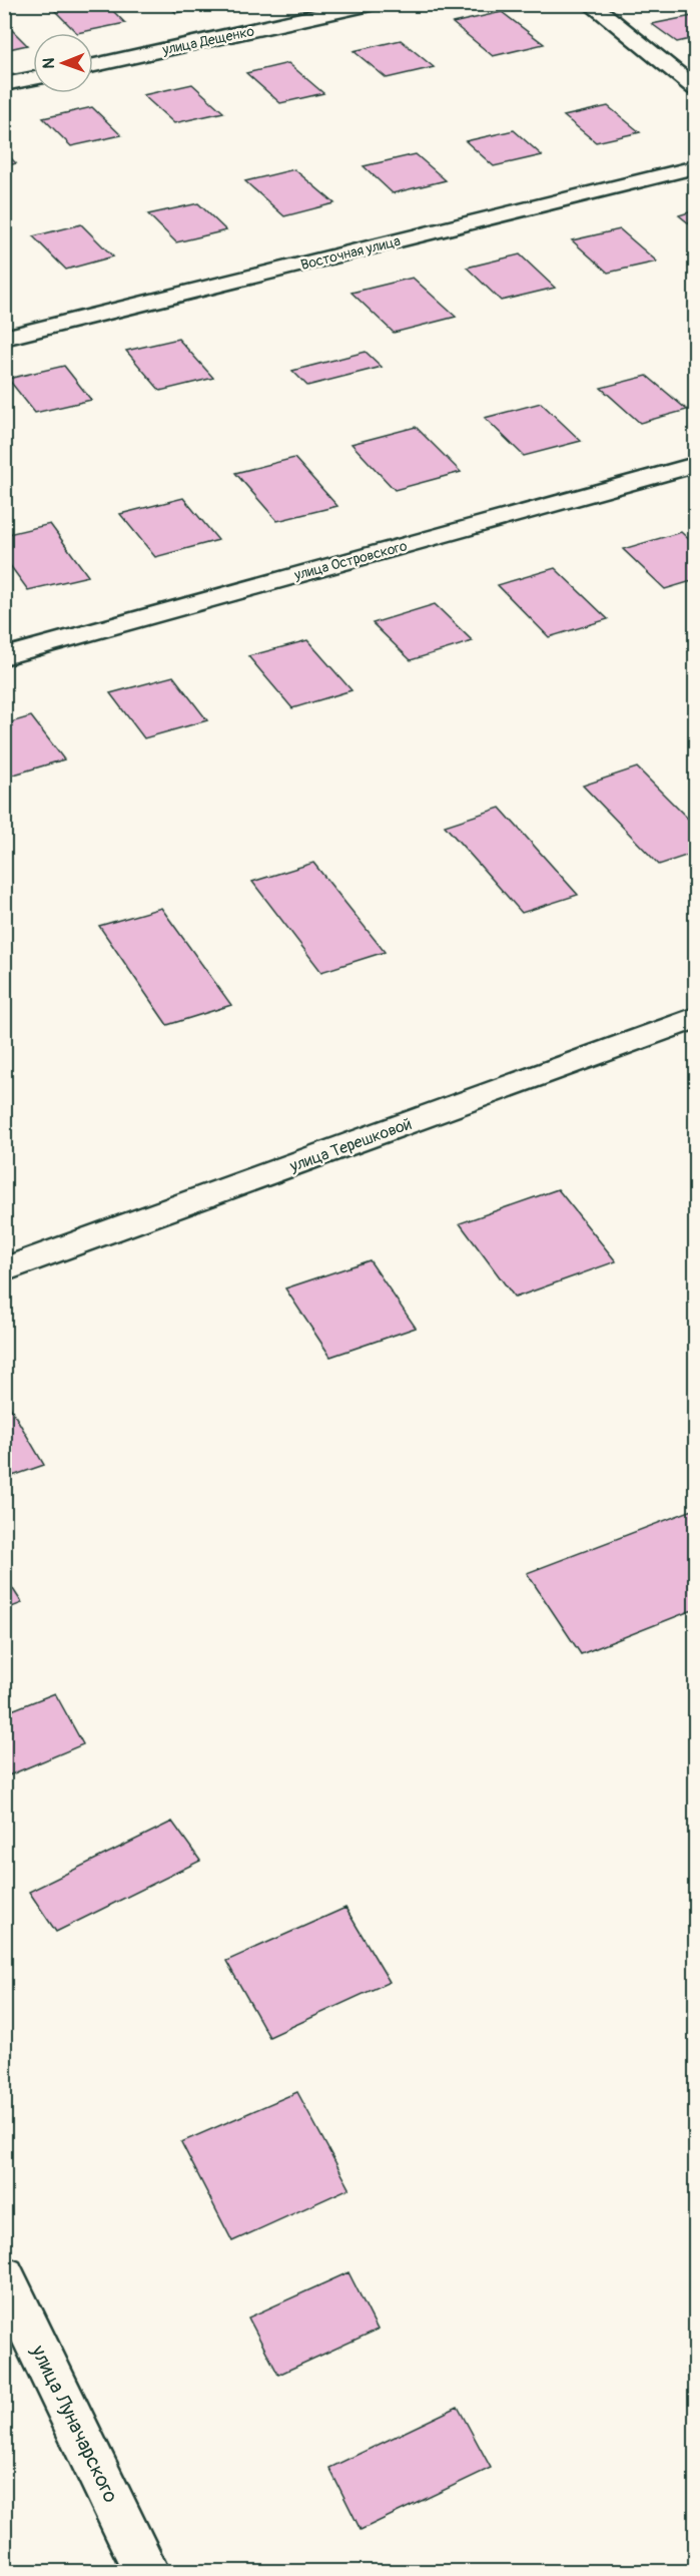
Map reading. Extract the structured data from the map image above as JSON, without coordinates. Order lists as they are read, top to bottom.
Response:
{
  "streets": {
    "street": [
      "улица Дещенко",
      "Восточная улица",
      "улица Островского",
      "улица Терешковой",
      "улица Луначарского"
    ]
  },
  "north": "left"
}
